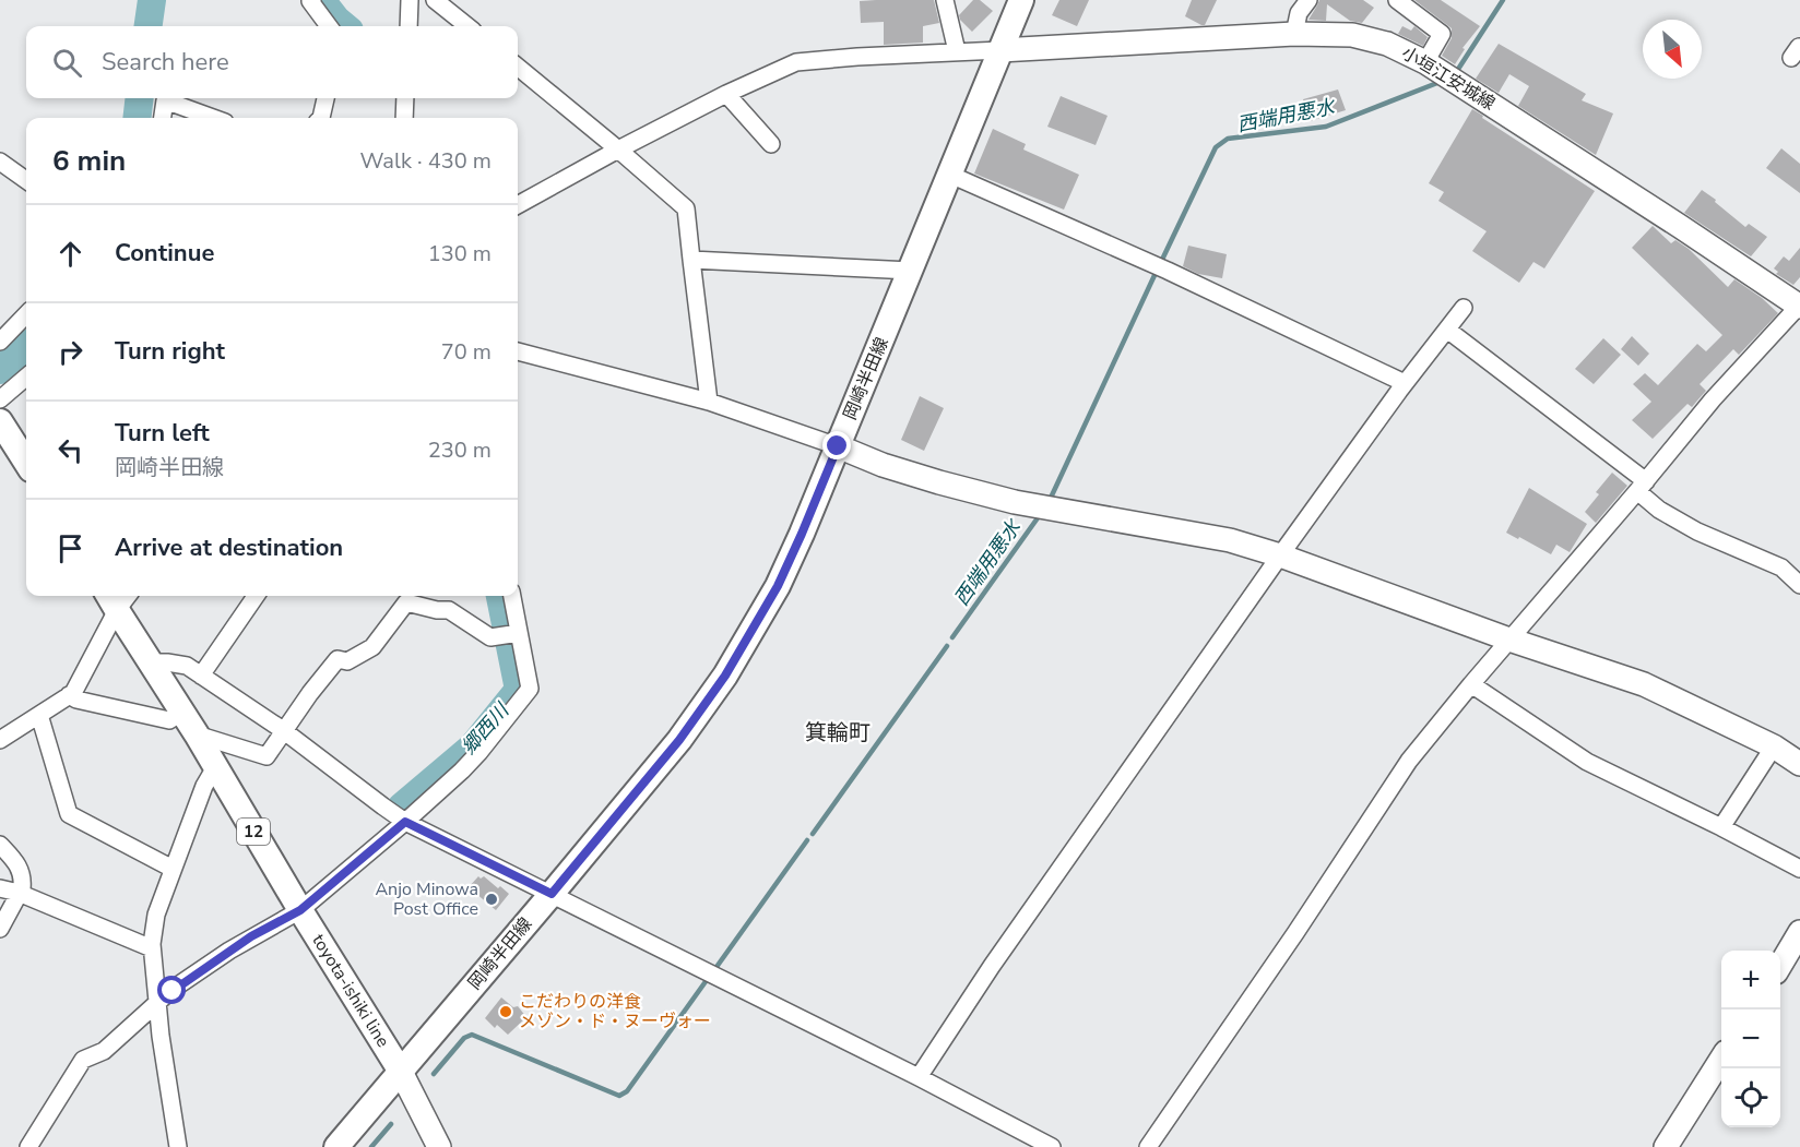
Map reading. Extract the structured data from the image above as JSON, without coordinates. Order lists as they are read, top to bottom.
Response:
{
  "streets": {
    "main road": ["岡崎半田線", "12", "toyota-ishiki line"],
    "street": ["小垣江安城線"]
  },
  "crossings": [
    ["小垣江安城線", "岡崎半田線"],
    ["岡崎半田線", "toyota-ishiki line"]
  ],
  "districts": ["箕輪町"],
  "water": ["西端用悪水", "郷西川"],
  "places": ["Anjo Minowa Post Office", "こだわりの洋食 メゾン・ド・ヌーヴォー"],
  "north": "bottom right",
  "page": {
    "search": "Search here",
    "heading": ["6 min", "Walk · 430 m"],
    "list": [
      ["Continue", "130 m"],
      ["Turn right", "70 m"],
      ["Turn left", "岡崎半田線", "230 m"],
      "Arrive at destination"
    ],
    "map_buttons": ["+", "−"]
  }
}
